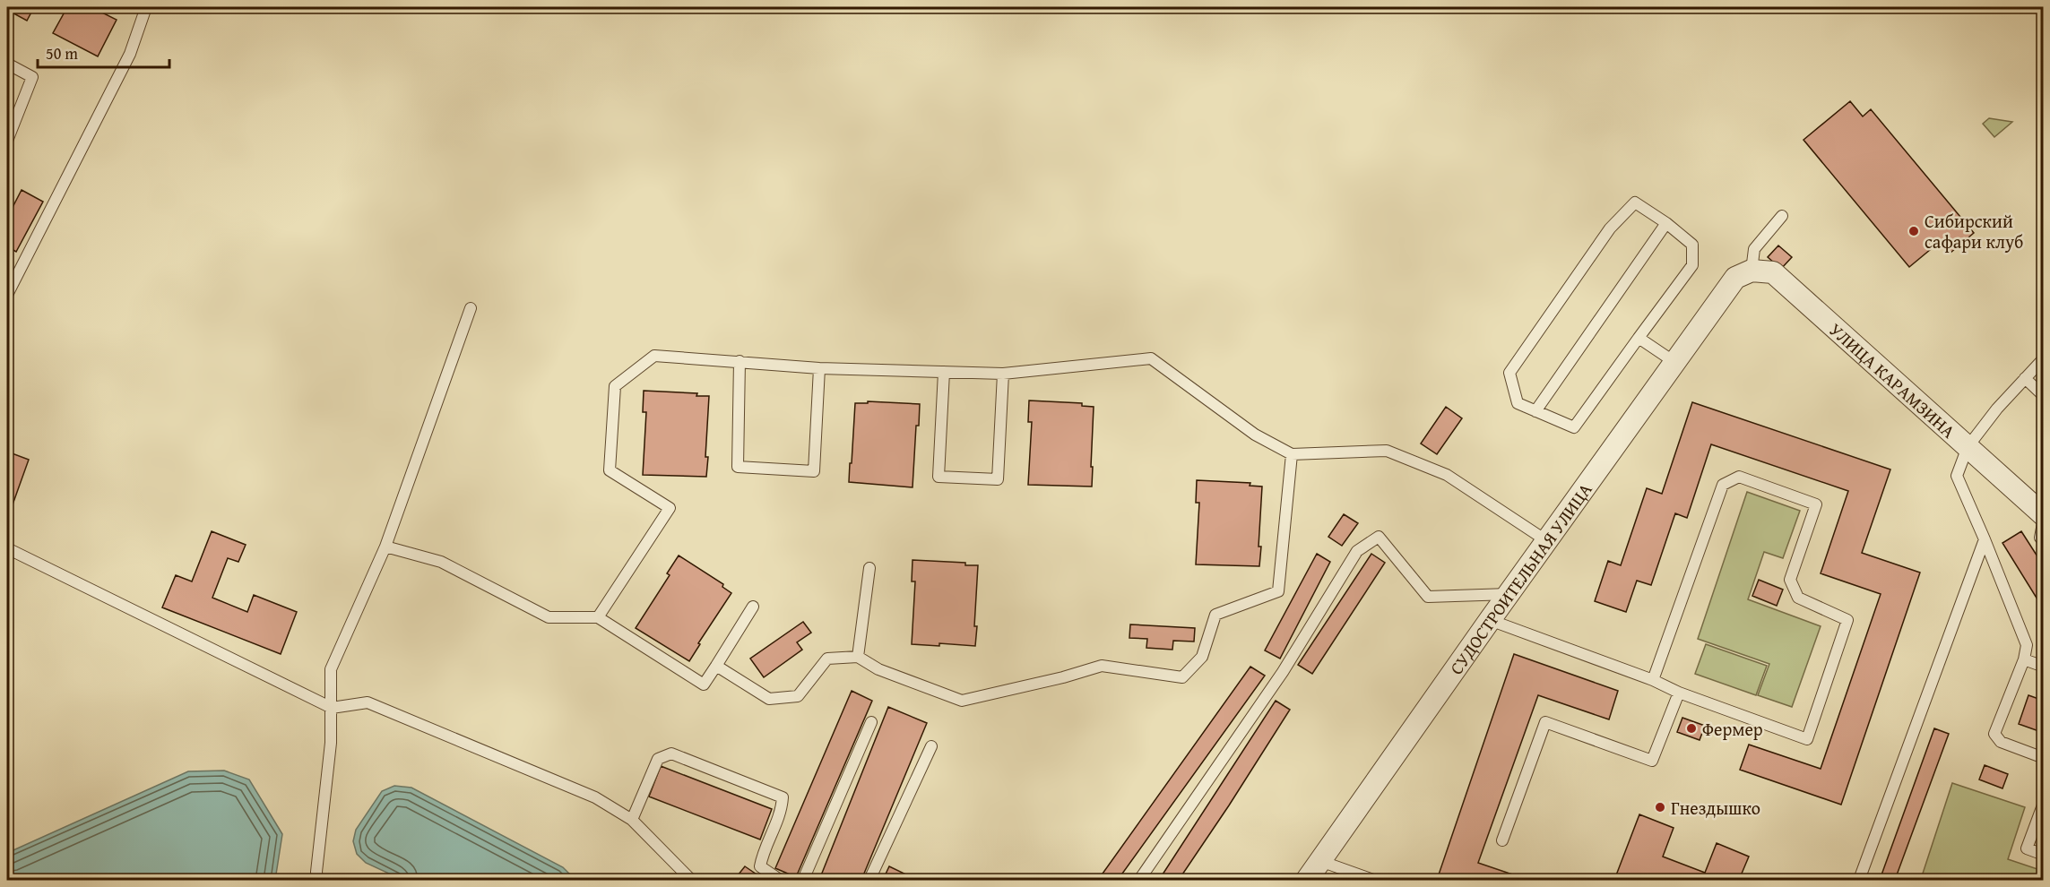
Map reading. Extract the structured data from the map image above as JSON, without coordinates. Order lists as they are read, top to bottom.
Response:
{
  "streets": {
    "street": ["УЛИЦА КАРАМЗИНА", "СУДОСТРОИТЕЛЬНАЯ УЛИЦА"]
  },
  "crossings": [
    ["УЛИЦА КАРАМЗИНА", "СУДОСТРОИТЕЛЬНАЯ УЛИЦА"]
  ],
  "places": ["Сибирский сафари клуб", "Фермер", "Гнездышко"],
  "scale_bar": "50 m"
}
